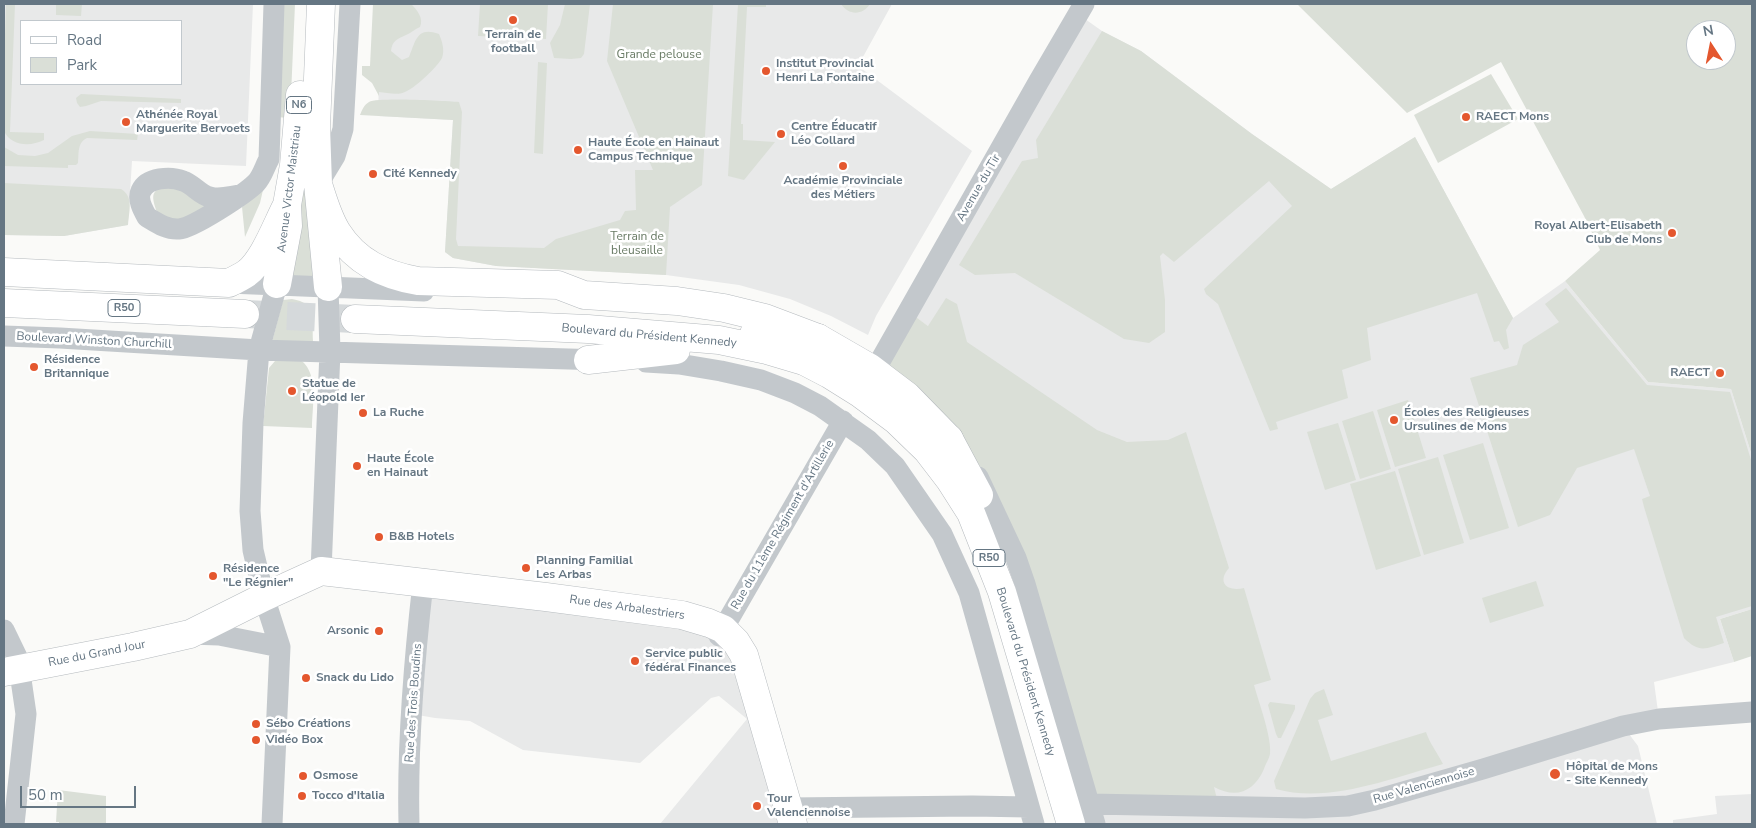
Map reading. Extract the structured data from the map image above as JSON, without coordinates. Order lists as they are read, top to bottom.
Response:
{
  "streets": {
    "main road": [
      "N6",
      "Avenue Victor Maistriau",
      "R50",
      "Boulevard du Président Kennedy",
      "Rue des Arbalestriers",
      "Rue du Grand Jour"
    ],
    "street": [
      "Avenue du Tir",
      "Boulevard Winston Churchill",
      "Rue du 11ème Régiment d'Artillerie",
      "Rue des Trois Boudins",
      "Rue Valenciennoise"
    ]
  },
  "crossings": [
    ["Boulevard du Président Kennedy", "Boulevard Winston Churchill"],
    ["Boulevard du Président Kennedy", "Rue du 11ème Régiment d'Artillerie"],
    ["Boulevard du Président Kennedy", "Rue Valenciennoise"],
    ["Rue du 11ème Régiment d'Artillerie", "Rue des Arbalestriers"],
    ["Rue des Arbalestriers", "Rue du Grand Jour"],
    ["Rue des Arbalestriers", "Rue des Trois Boudins"]
  ],
  "parks": ["Grande pelouse", "Terrain de bleusaille"],
  "places": [
    "Terrain de football",
    "Institut Provincial Henri La Fontaine",
    "RAECT Mons",
    "Athénée Royal Marguerite Bervoets",
    "Centre Éducatif Léo Collard",
    "Haute École en Hainaut Campus Technique",
    "Académie Provinciale des Métiers",
    "Cité Kennedy",
    "Royal Albert-Elisabeth Club de Mons",
    "Résidence Britannique",
    "RAECT",
    "Statue de Léopold Ier",
    "La Ruche",
    "Écoles des Religieuses Ursulines de Mons",
    "Haute École en Hainaut",
    "B&B Hotels",
    "Planning Familial Les Arbas",
    "Résidence \"Le Régnier\"",
    "Arsonic",
    "Service public fédéral Finances",
    "Snack du Lido",
    "Sébo Créations",
    "Vidéo Box",
    "Hôpital de Mons - Site Kennedy",
    "Osmose",
    "Tocco d'Italia",
    "Tour Valenciennoise"
  ],
  "legend": ["Road", "Park"],
  "scale_bar": "50 m",
  "north": "top"
}
